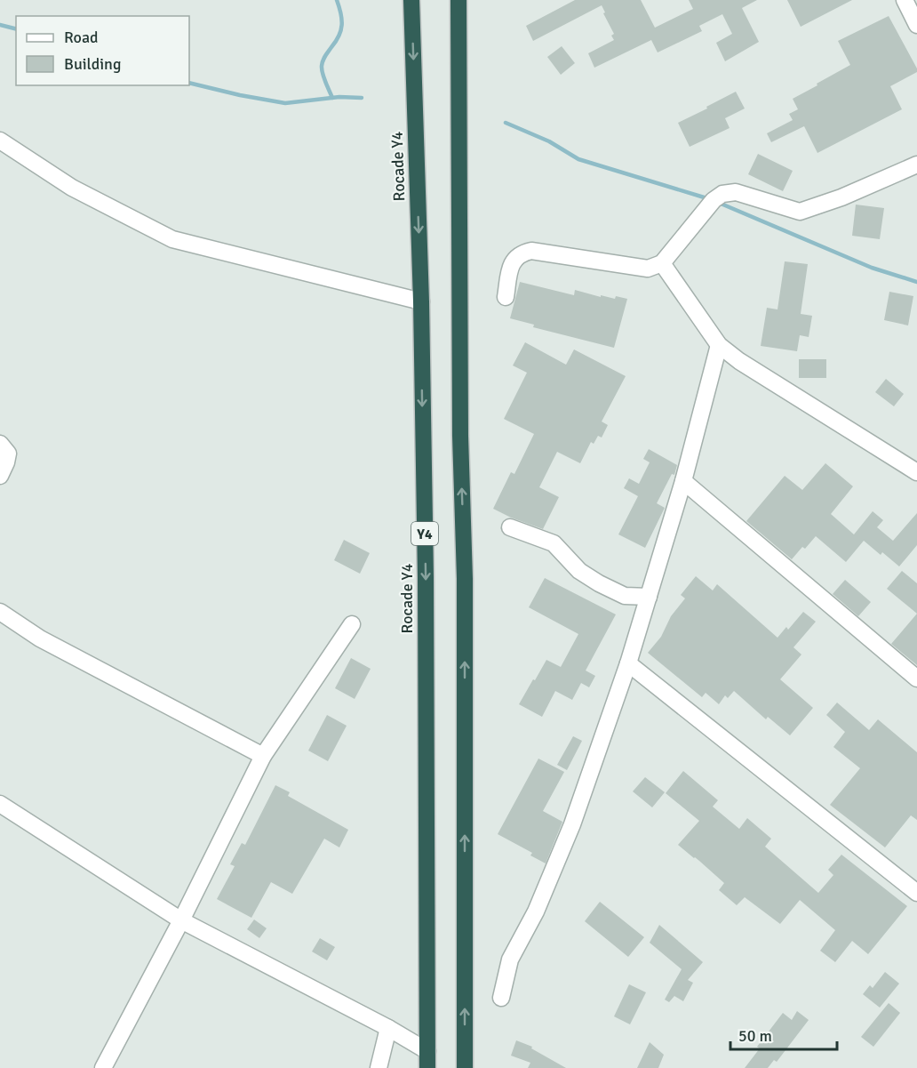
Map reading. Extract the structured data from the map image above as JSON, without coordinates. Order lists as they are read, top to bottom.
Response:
{
  "streets": {
    "highway": ["Rocade Y4", "Y4"]
  },
  "legend": ["Road", "Building"],
  "scale_bar": "50 m"
}
